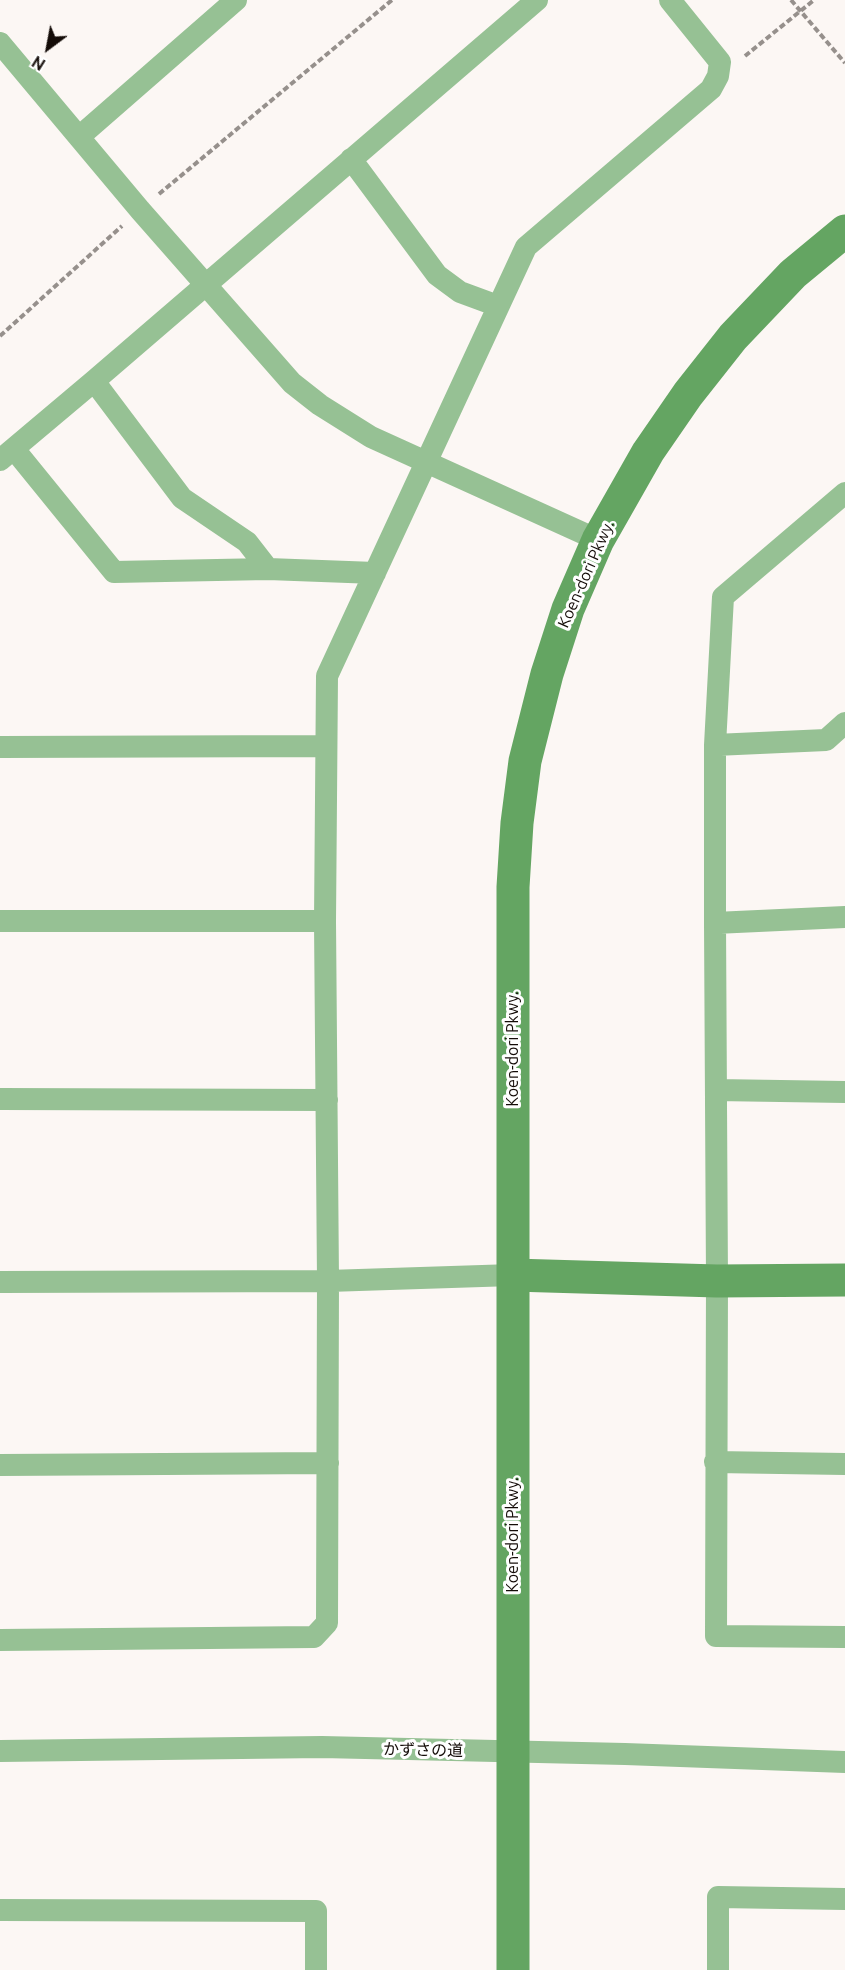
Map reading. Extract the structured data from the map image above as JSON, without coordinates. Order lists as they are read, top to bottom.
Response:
{
  "streets": {
    "street": ["Koen-dori Pkwy.", "かずさの道"]
  },
  "north": "bottom left"
}
